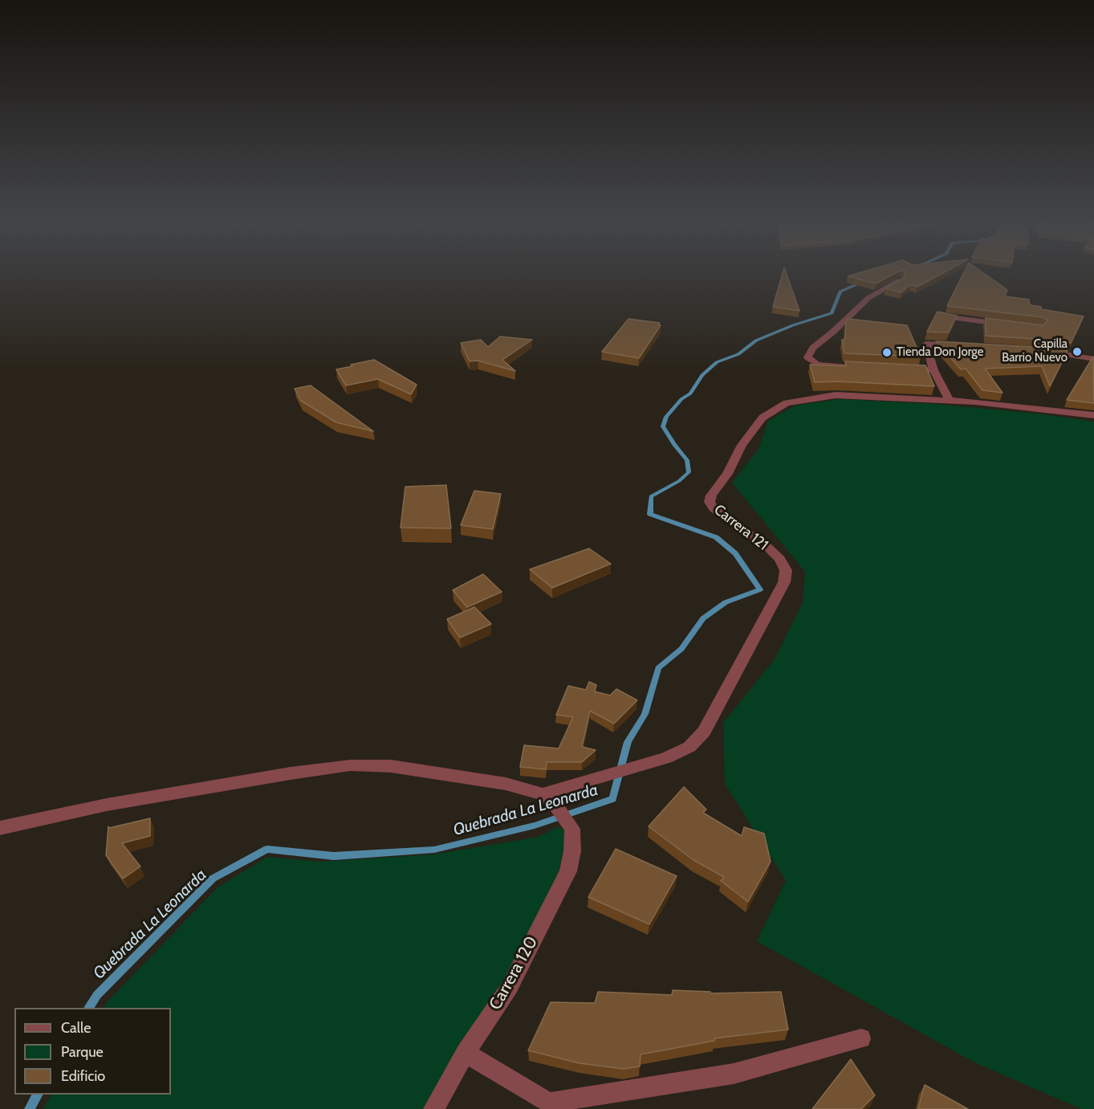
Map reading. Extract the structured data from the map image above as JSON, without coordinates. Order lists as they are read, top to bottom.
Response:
{
  "streets": {
    "street": ["Carrera 121", "Carrera 120"]
  },
  "crossings": [
    ["Carrera 121", "Carrera 120"]
  ],
  "water": ["Quebrada La Leonarda"],
  "places": ["Capilla Barrio Nuevo", "Tienda Don Jorge"],
  "legend": ["Calle", "Parque", "Edificio"]
}
